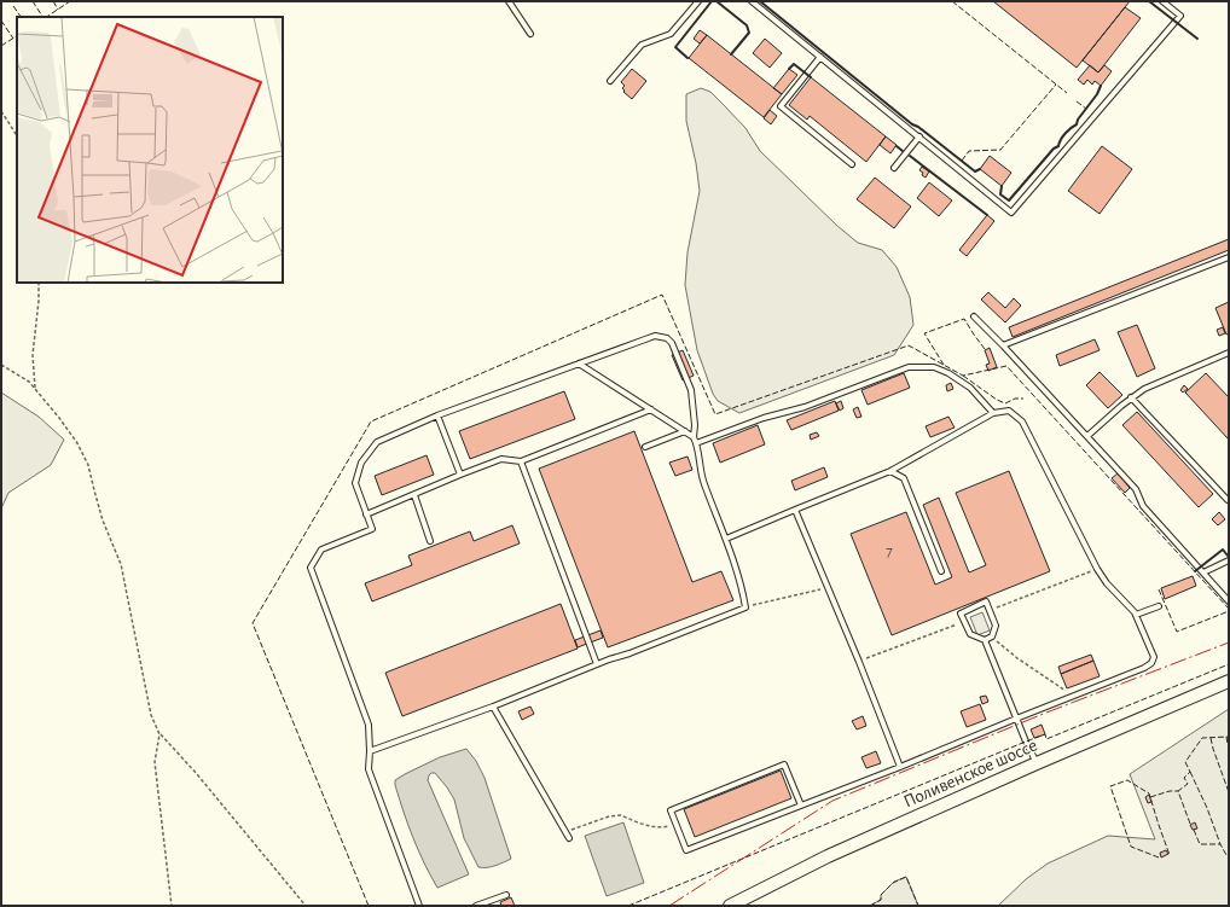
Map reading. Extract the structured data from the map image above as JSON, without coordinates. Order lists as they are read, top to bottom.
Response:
{
  "streets": {
    "street": ["Поливенское шоссе"]
  },
  "house_numbers": ["7"]
}
